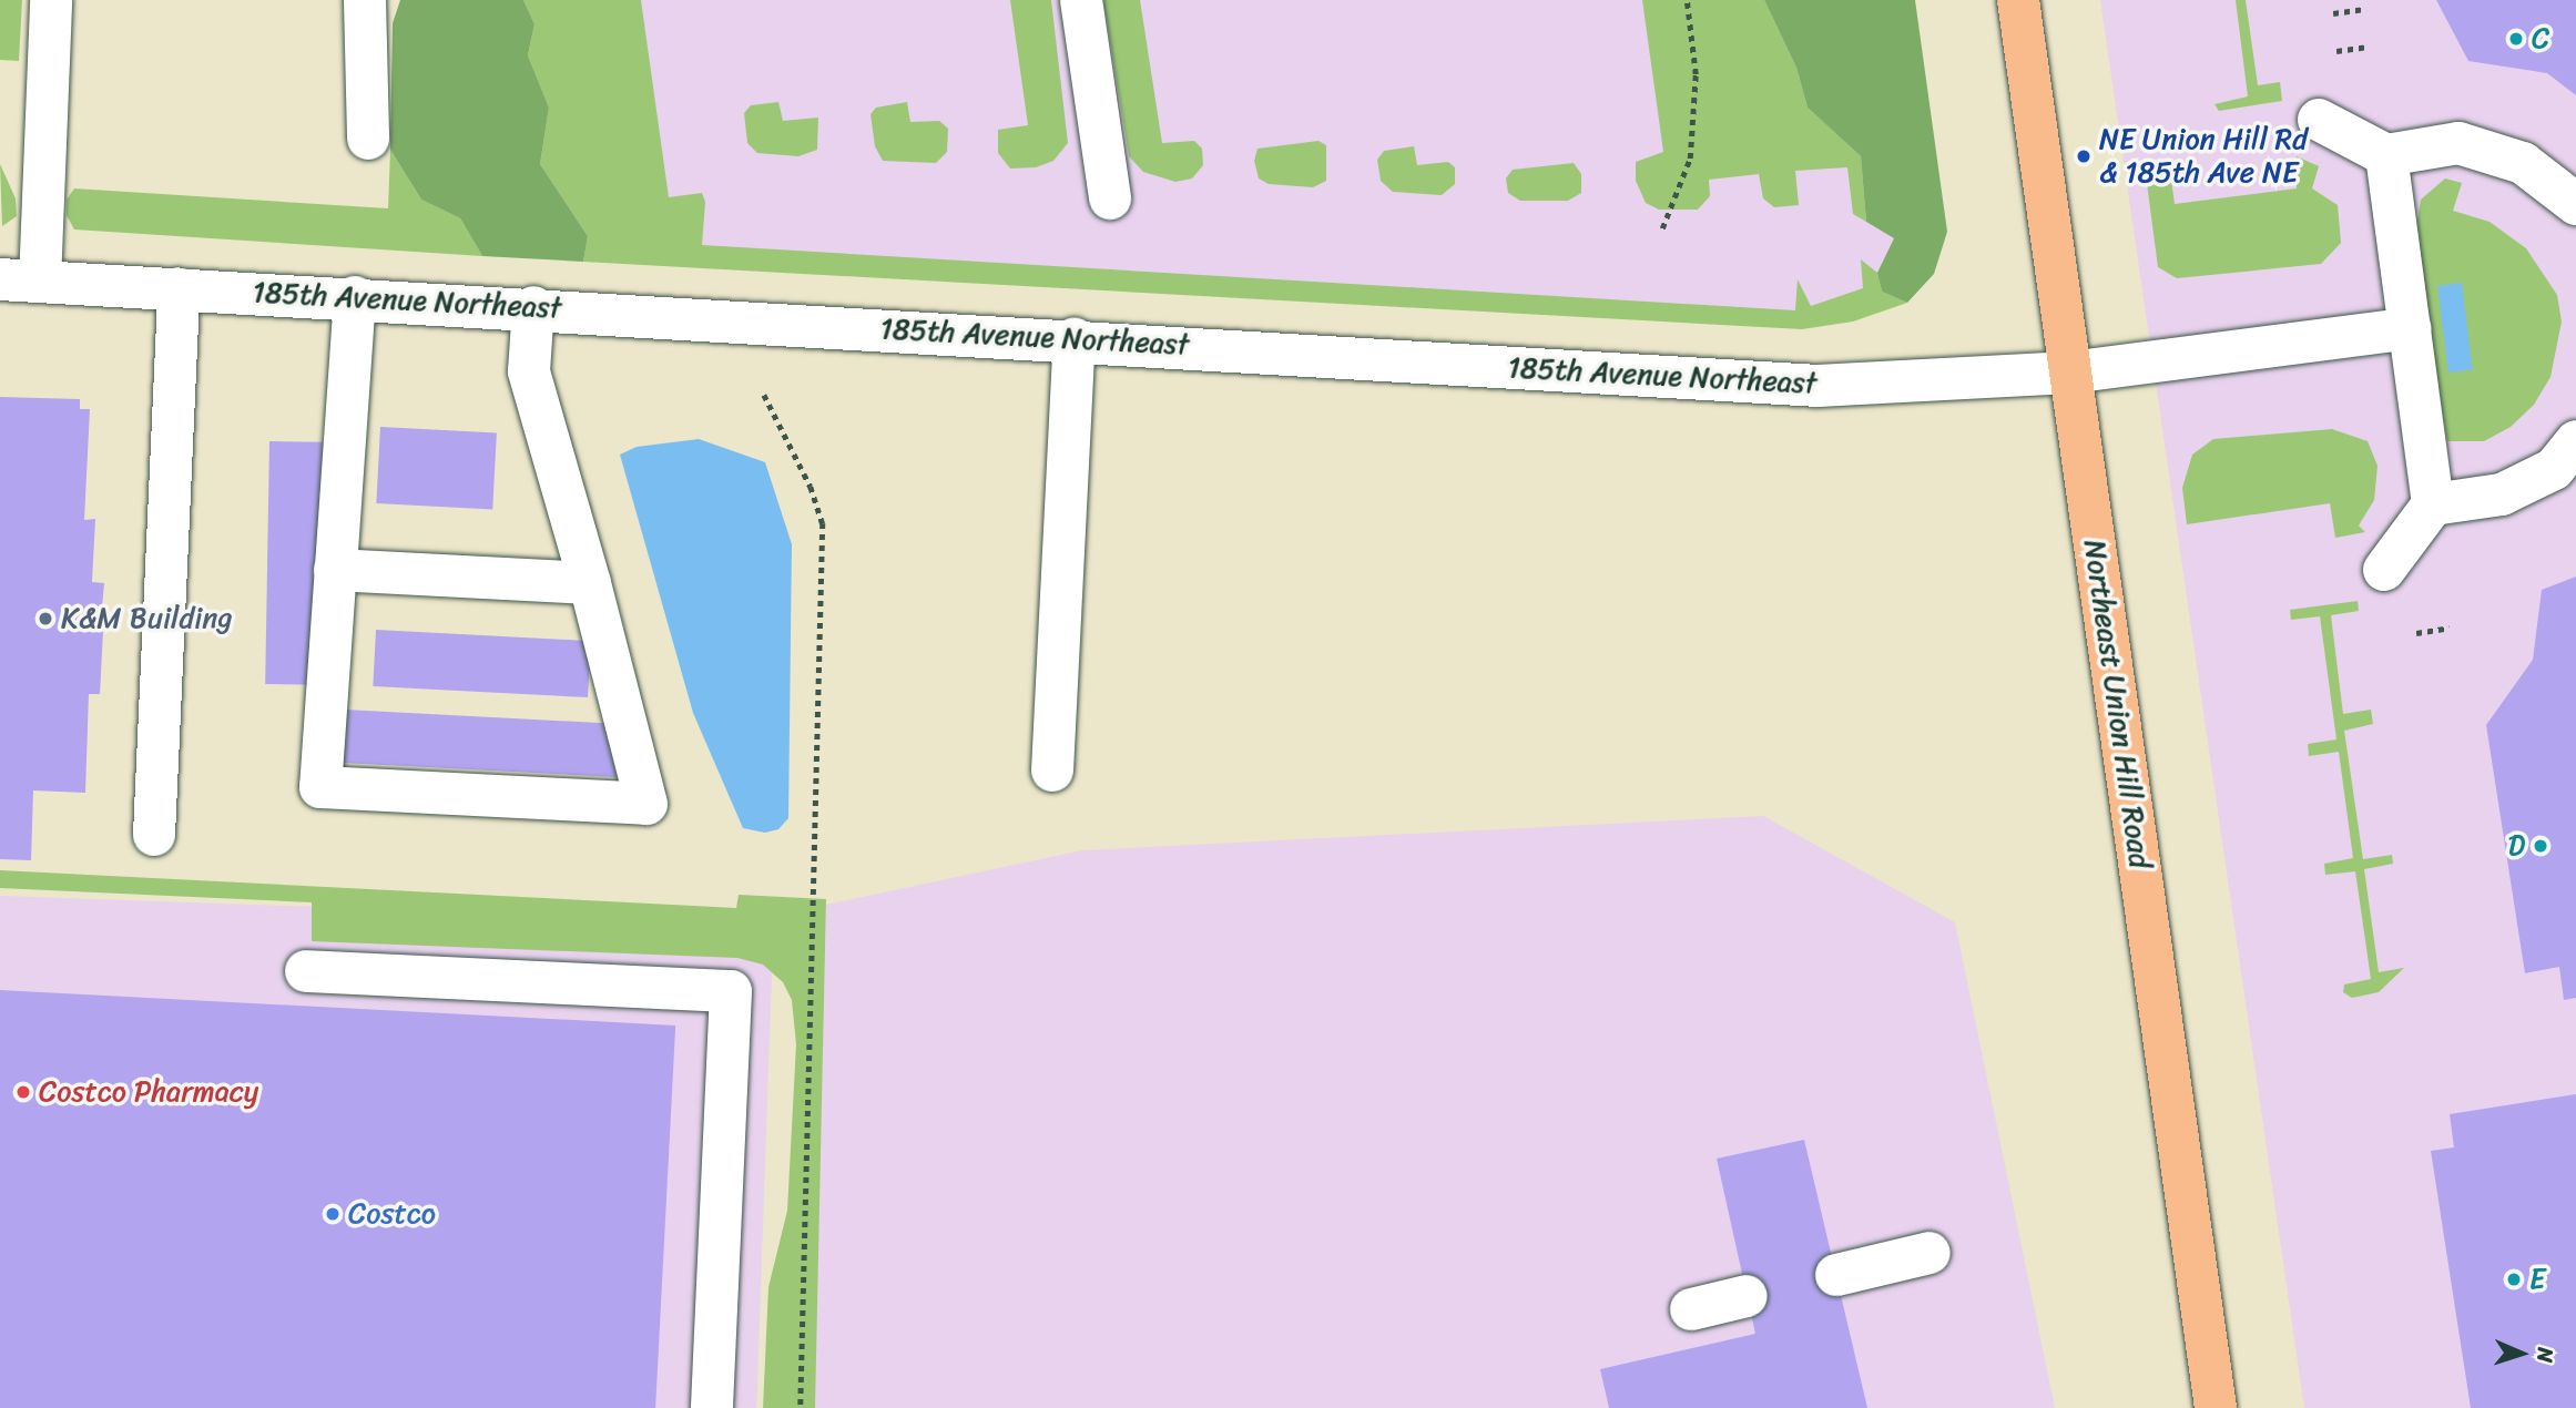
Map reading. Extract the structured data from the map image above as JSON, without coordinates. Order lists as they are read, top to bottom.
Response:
{
  "streets": {
    "main road": ["Northeast Union Hill Road"],
    "street": ["185th Avenue Northeast"]
  },
  "crossings": [
    ["185th Avenue Northeast", "Northeast Union Hill Road"]
  ],
  "places": [
    "C",
    "NE Union Hill Rd & 185th Ave NE",
    "K&M Building",
    "D",
    "Costco Pharmacy",
    "Costco",
    "E"
  ],
  "north": "right"
}
